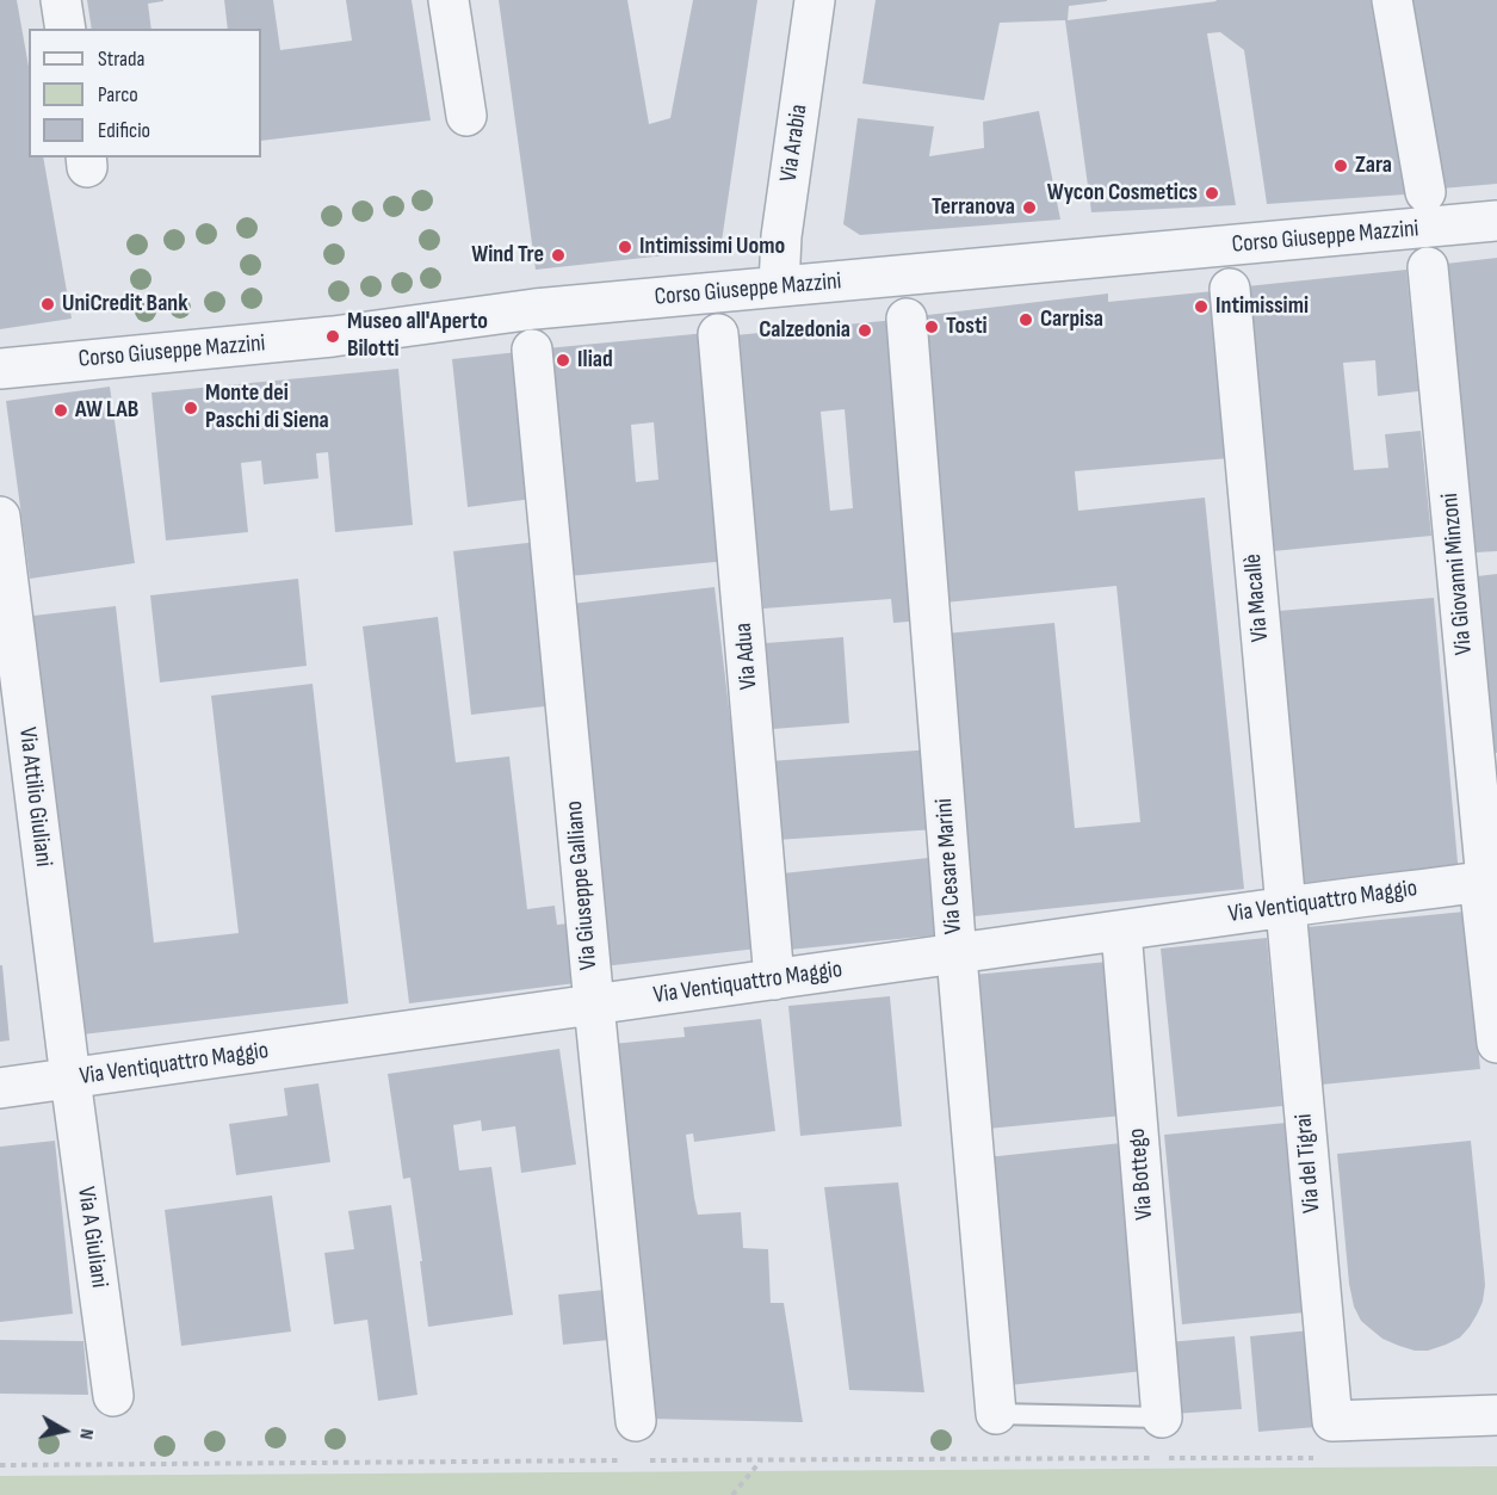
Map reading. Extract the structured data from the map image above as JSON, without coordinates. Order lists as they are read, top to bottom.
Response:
{
  "streets": {
    "street": [
      "Via Arabia",
      "Corso Giuseppe Mazzini",
      "Via Giovanni Minzoni",
      "Via Macallè",
      "Via Adua",
      "Via Attilio Giuliani",
      "Via Cesare Marini",
      "Via Giuseppe Galliano",
      "Via Ventiquattro Maggio",
      "Via del Tigrai",
      "Via Bottego",
      "Via A Giuliani"
    ]
  },
  "crossings": [
    ["Via Arabia", "Corso Giuseppe Mazzini"],
    ["Via Giovanni Minzoni", "Via Ventiquattro Maggio"],
    ["Via Macallè", "Via Ventiquattro Maggio"],
    ["Via Macallè", "Via del Tigrai"],
    ["Via Adua", "Via Ventiquattro Maggio"],
    ["Via Attilio Giuliani", "Via Ventiquattro Maggio"],
    ["Via Attilio Giuliani", "Via A Giuliani"],
    ["Via Cesare Marini", "Via Ventiquattro Maggio"],
    ["Via Giuseppe Galliano", "Via Ventiquattro Maggio"],
    ["Via Ventiquattro Maggio", "Via del Tigrai"],
    ["Via Ventiquattro Maggio", "Via Bottego"],
    ["Via Ventiquattro Maggio", "Via A Giuliani"]
  ],
  "places": [
    "Zara",
    "Wycon Cosmetics",
    "Terranova",
    "Intimissimi Uomo",
    "Wind Tre",
    "UniCredit Bank",
    "Intimissimi",
    "Carpisa",
    "Tosti",
    "Calzedonia",
    "Museo all'Aperto Bilotti",
    "Iliad",
    "Monte dei Paschi di Siena",
    "AW LAB"
  ],
  "legend": ["Strada", "Parco", "Edificio"],
  "north": "right"
}
